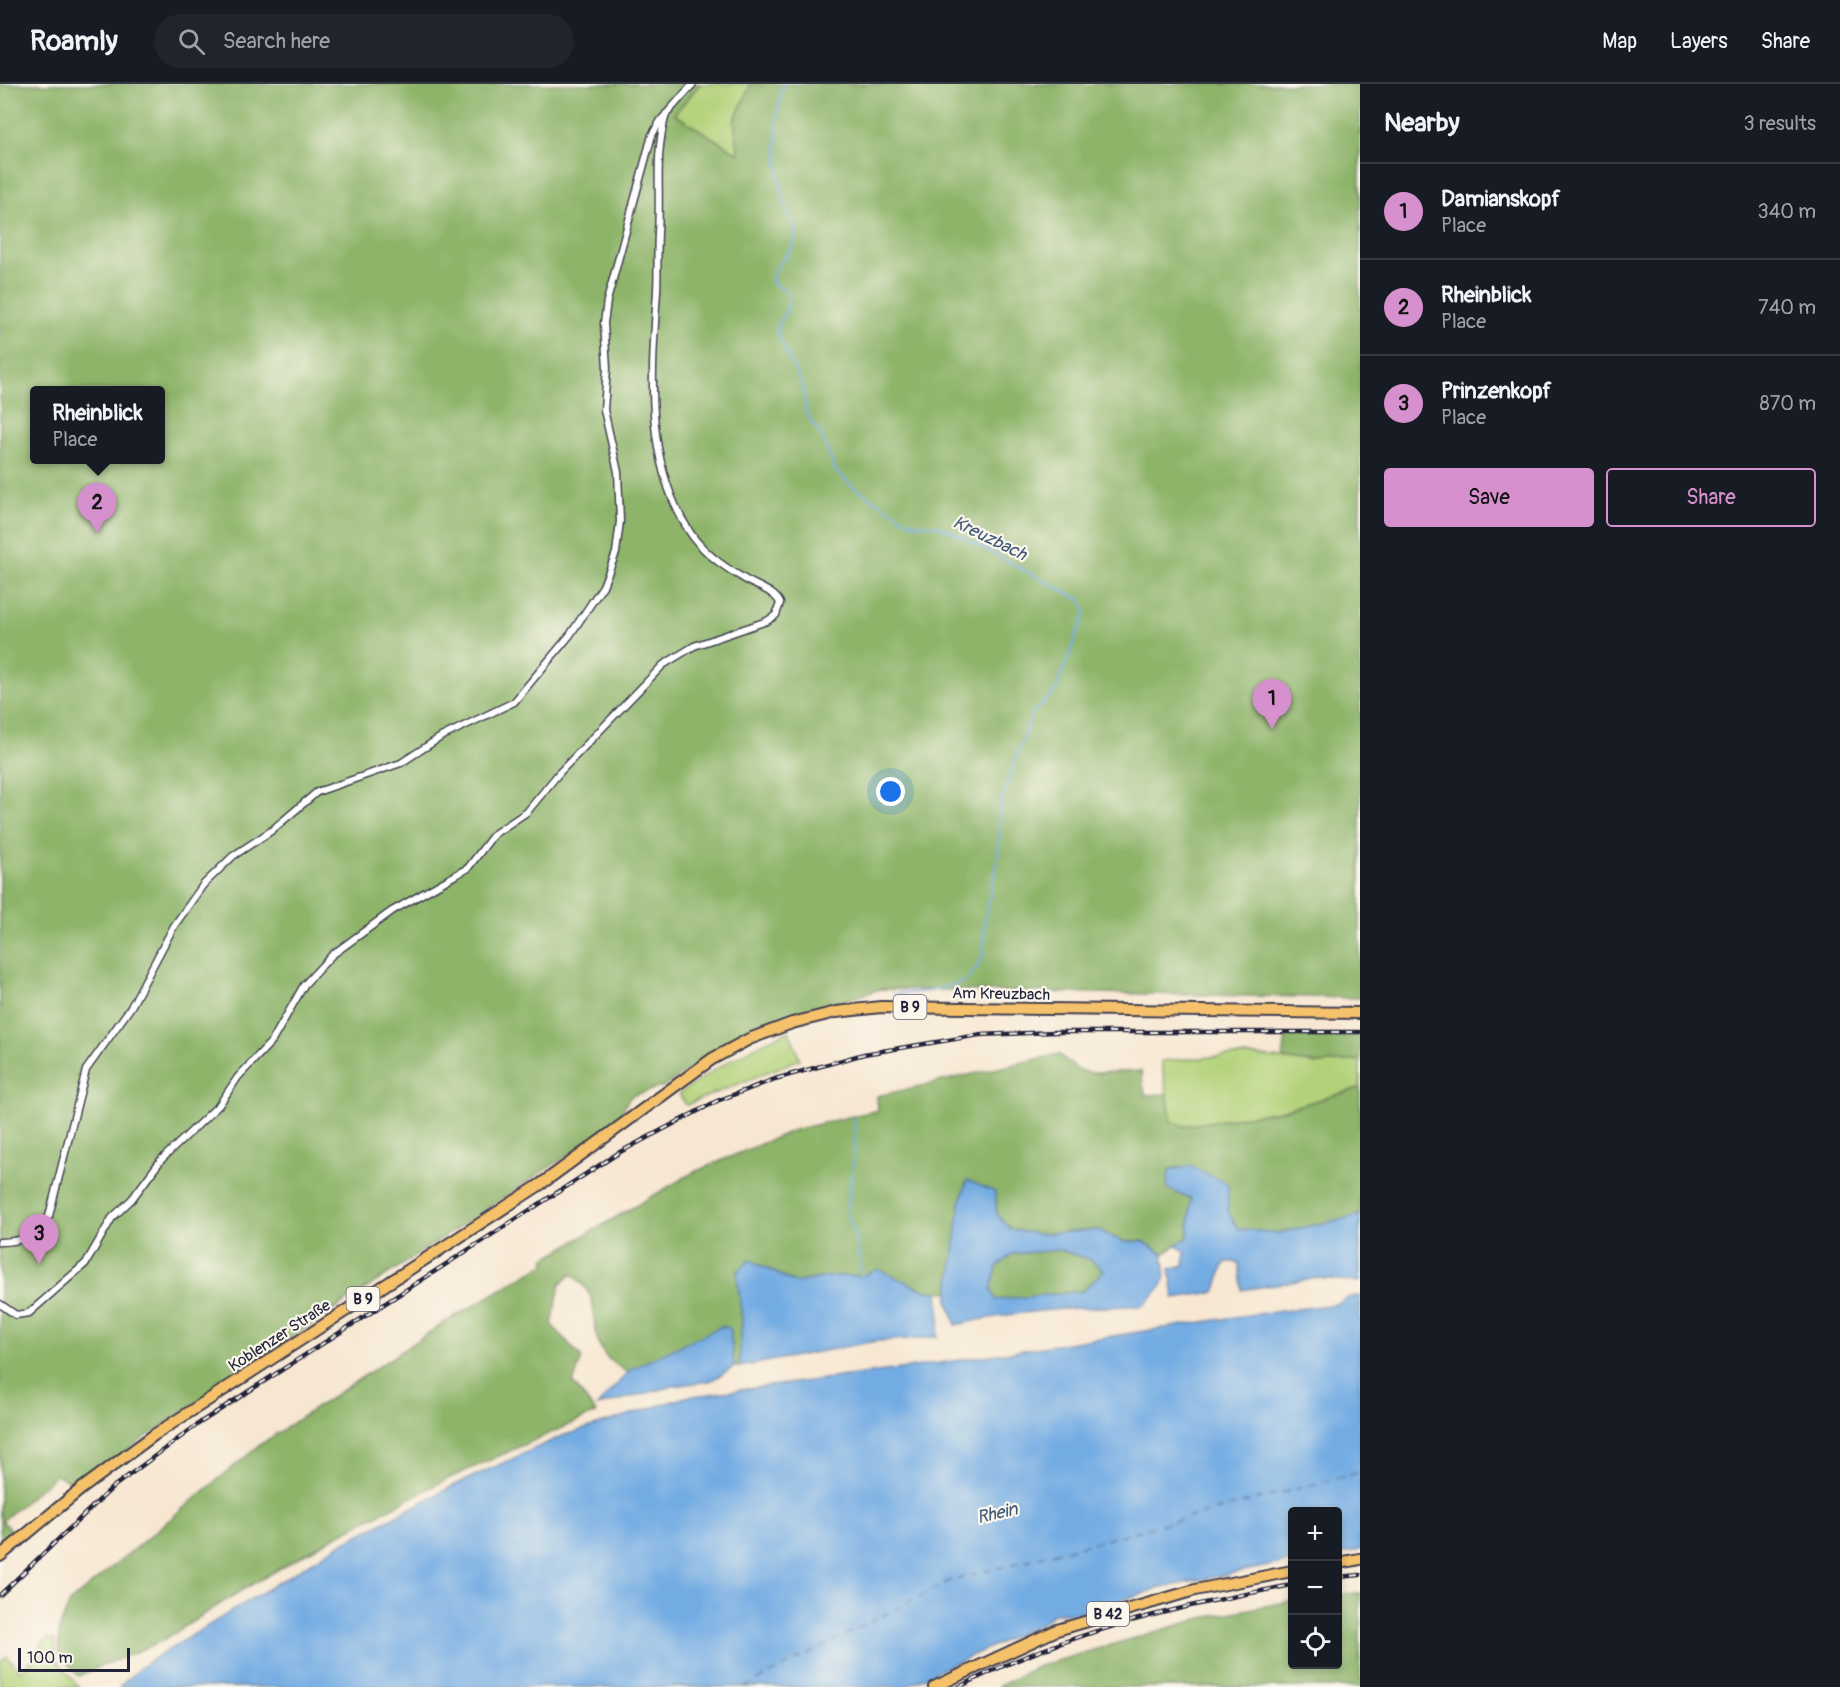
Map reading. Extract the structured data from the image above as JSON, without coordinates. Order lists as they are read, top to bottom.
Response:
{
  "streets": {
    "main road": [
      "Am Kreuzbach",
      "B 9",
      "Koblenzer Straße",
      "B 42"
    ]
  },
  "crossings": [
    ["Am Kreuzbach", "Koblenzer Straße"]
  ],
  "water": ["Kreuzbach", "Rhein"],
  "scale_bar": "100 m",
  "page": {
    "header": "Roamly",
    "search": "Search here",
    "nav": ["Map", "Layers", "Share"],
    "heading": ["Nearby", "3 results"],
    "list": [
      {
        "mark": "1",
        "name": "Damianskopf",
        "note": "Place",
        "value": "340 m"
      },
      {
        "mark": "2",
        "name": "Rheinblick",
        "note": "Place",
        "value": "740 m"
      },
      {
        "mark": "3",
        "name": "Prinzenkopf",
        "note": "Place",
        "value": "870 m"
      }
    ],
    "popup": ["Rheinblick", "Place"],
    "buttons": ["Save", "Share"],
    "pins": ["2", "1", "3"],
    "map_buttons": ["+", "−"],
    "scale": "100 m"
  }
}
